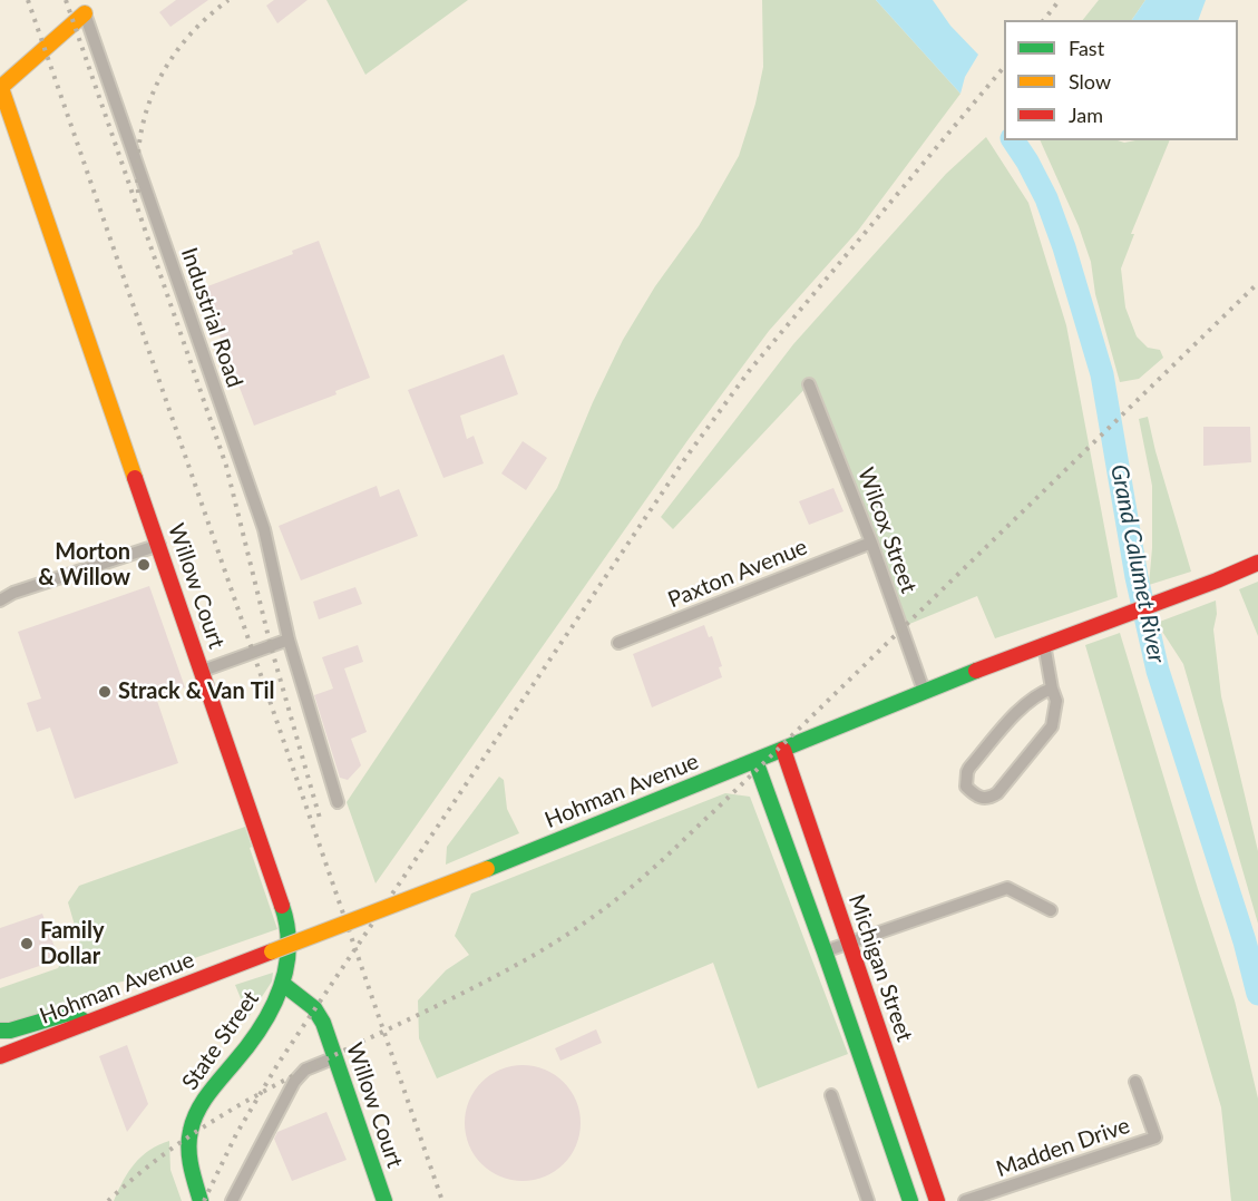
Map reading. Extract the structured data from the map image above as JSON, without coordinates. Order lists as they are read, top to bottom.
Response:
{
  "streets": {
    "main road": [
      "Willow Court",
      "Hohman Avenue",
      "Michigan Street",
      "State Street"
    ],
    "street": [
      "Industrial Road",
      "Wilcox Street",
      "Paxton Avenue",
      "Madden Drive"
    ]
  },
  "crossings": [
    ["Wilcox Street", "Paxton Avenue"],
    ["Wilcox Street", "Hohman Avenue"],
    ["Willow Court", "State Street"],
    ["Hohman Avenue", "Michigan Street"]
  ],
  "water": ["Grand Calumet River"],
  "places": ["Morton & Willow", "Strack & Van Til", "Family Dollar"],
  "legend": ["Fast", "Slow", "Jam"]
}
